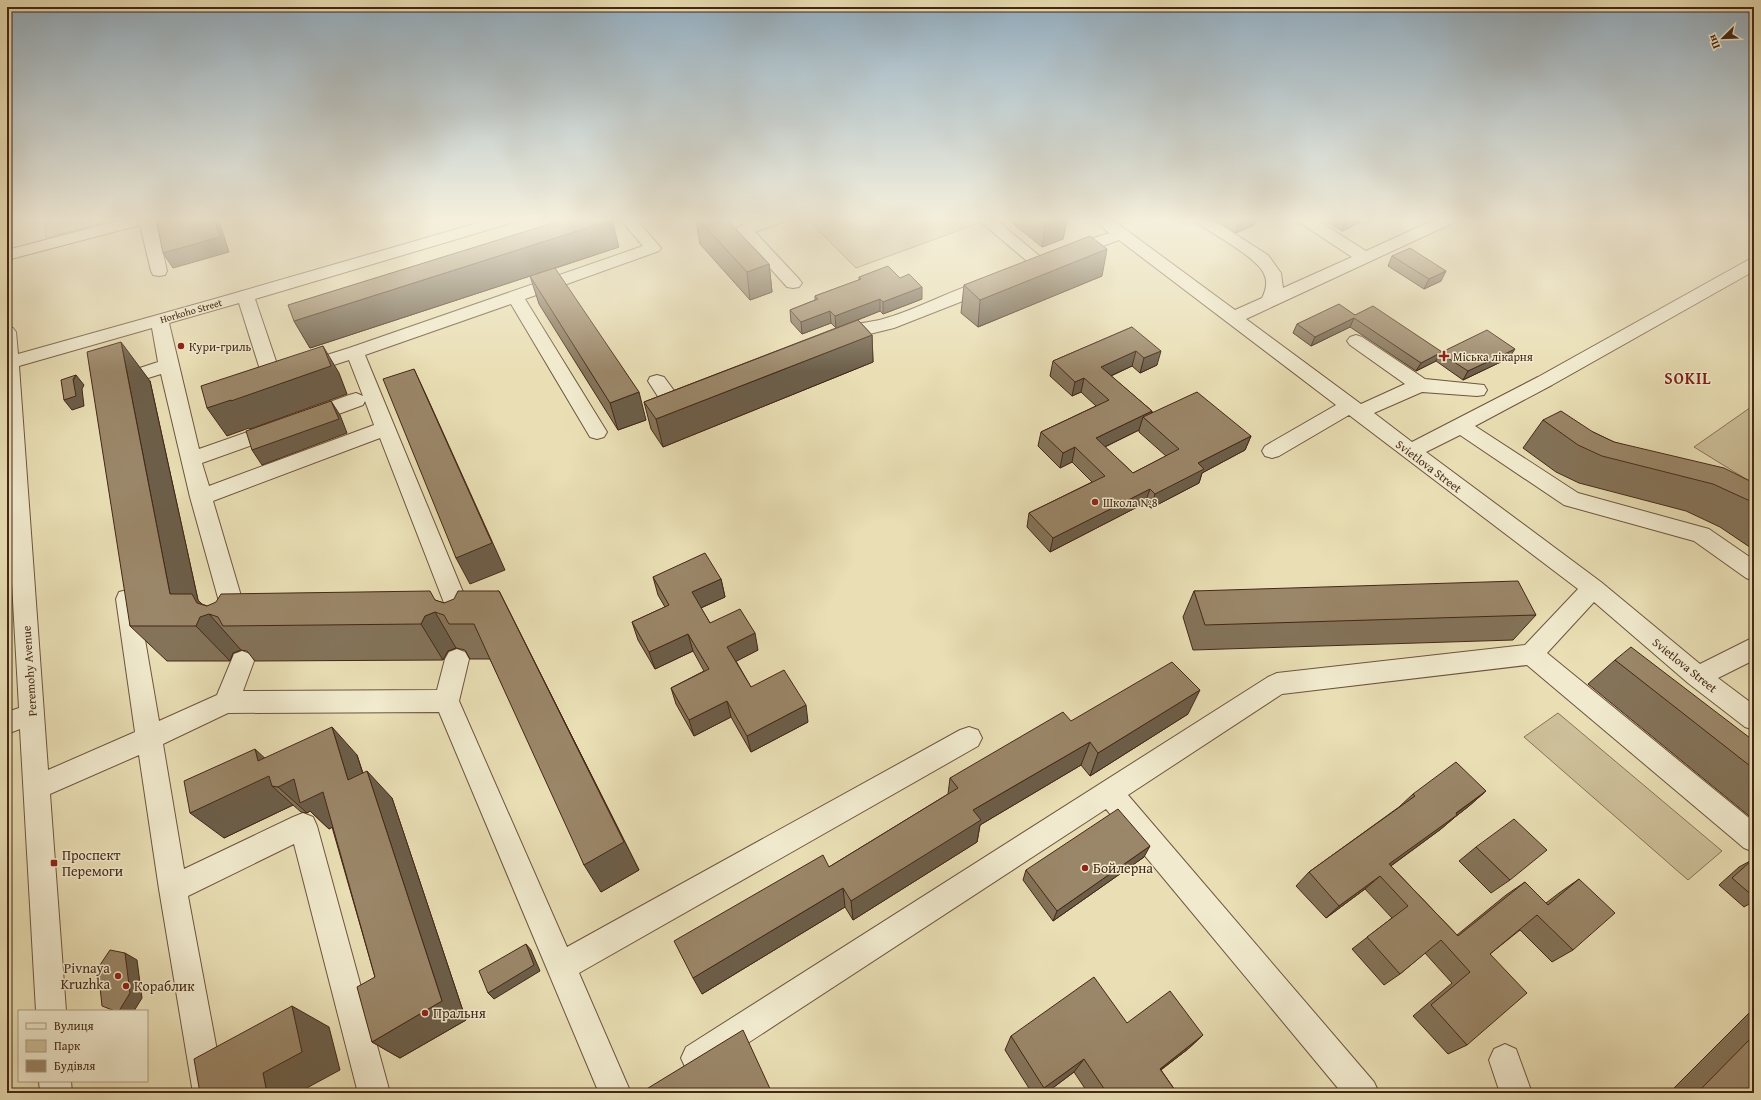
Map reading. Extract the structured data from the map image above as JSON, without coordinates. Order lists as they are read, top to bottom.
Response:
{
  "streets": {
    "street": ["Horkoho Street", "Svietlova Street", "Peremohy Avenue"]
  },
  "crossings": [
    ["Horkoho Street", "Peremohy Avenue"]
  ],
  "districts": ["SOKIL"],
  "places": {
    "other": [
      "Кури-гриль",
      "Школа №8",
      "Бойлерна",
      "Pivnaya Kruzhka",
      "Кораблик",
      "Пральня"
    ],
    "health": ["Міська лікарня"],
    "transit": ["Проспект Перемоги"]
  },
  "legend": ["Вулиця", "Парк", "Будівля"],
  "north": "bottom left"
}
